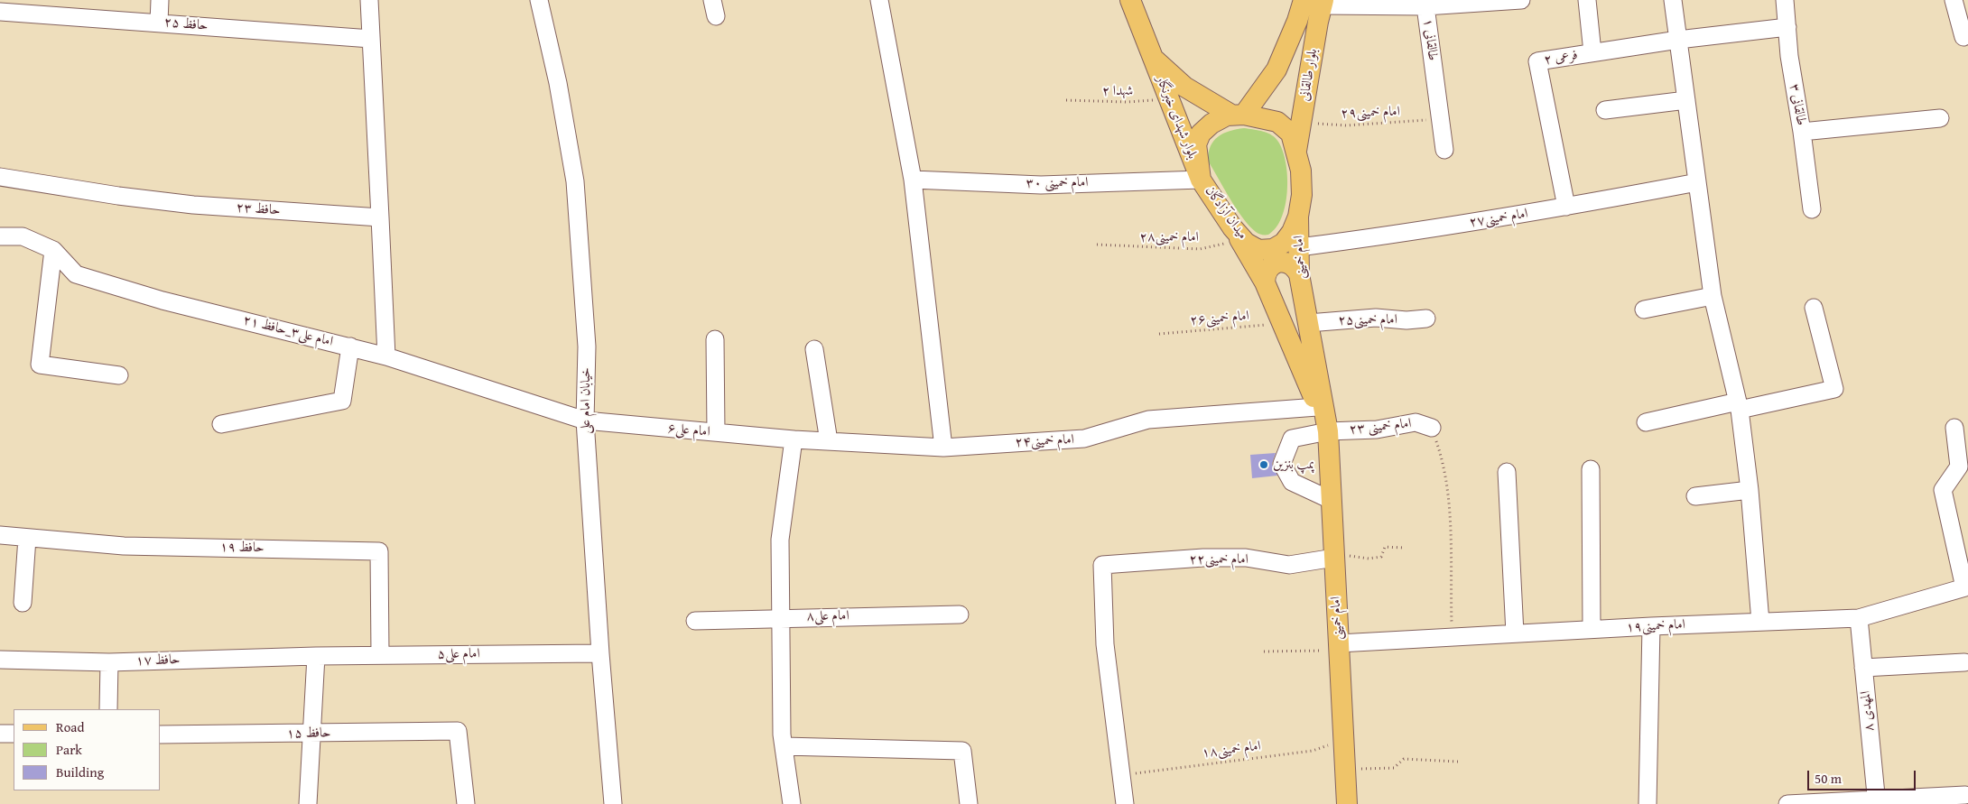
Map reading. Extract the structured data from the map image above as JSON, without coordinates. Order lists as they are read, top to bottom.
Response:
{
  "streets": {
    "main road": [
      "بلوار طالقانی",
      "بلوار شهدای خبرنگار",
      "میدان آزادگان",
      "امام خمینی"
    ],
    "street": [
      "حافظ ۲۵",
      "طالقانی ۱",
      "فرعی ۲",
      "طالقانی ۳",
      "امام خمینی ۳۰",
      "حافظ ۲۳",
      "امام خمینی۲۷",
      "امام خمینی۲۵",
      "امام علی۳_حافظ ۲۱",
      "خیابان امام علی",
      "امام خمینی ۲۳",
      "امام علی۶",
      "امام خمینی۲۴",
      "حافظ ۱۹",
      "امام خمینی۲۲",
      "امام علی۸",
      "امام خمینی۱۹",
      "امام علی۵",
      "حافظ ۱۷",
      "المهدی ٨",
      "حافظ ۱۵"
    ],
    "path": [
      "شهدا ۲",
      "امام خمینی۲۹",
      "امام خمینی۲۸",
      "امام خمینی۲۶",
      "امام خمینی۱۸"
    ]
  },
  "crossings": [
    ["طالقانی ۱", "بلوار طالقانی"],
    ["طالقانی ۱", "امام خمینی۲۹"],
    ["فرعی ۲", "طالقانی ۳"],
    ["فرعی ۲", "امام خمینی۲۷"],
    ["بلوار طالقانی", "امام خمینی۲۹"],
    ["بلوار طالقانی", "بلوار شهدای خبرنگار"],
    ["بلوار طالقانی", "امام خمینی ۳۰"],
    ["بلوار طالقانی", "میدان آزادگان"],
    ["بلوار طالقانی", "امام خمینی۲۸"],
    ["بلوار طالقانی", "امام خمینی"],
    ["شهدا ۲", "بلوار شهدای خبرنگار"],
    ["بلوار شهدای خبرنگار", "امام خمینی ۳۰"],
    ["بلوار شهدای خبرنگار", "میدان آزادگان"],
    ["بلوار شهدای خبرنگار", "امام خمینی۲۸"],
    ["بلوار شهدای خبرنگار", "امام خمینی"],
    ["امام خمینی ۳۰", "میدان آزادگان"],
    ["امام خمینی ۳۰", "امام خمینی۲۸"],
    ["امام خمینی ۳۰", "امام خمینی"],
    ["میدان آزادگان", "امام خمینی۲۸"],
    ["میدان آزادگان", "امام خمینی"],
    ["امام خمینی۲۷", "امام خمینی"],
    ["امام خمینی۲۸", "امام خمینی"],
    ["امام خمینی", "امام خمینی۲۶"],
    ["امام خمینی", "امام خمینی۲۵"],
    ["امام خمینی", "امام خمینی ۲۳"],
    ["امام خمینی", "امام خمینی۲۴"],
    ["امام خمینی", "امام خمینی۲۲"],
    ["امام خمینی", "امام خمینی۱۹"],
    ["امام خمینی", "امام خمینی۱۸"],
    ["امام علی۳_حافظ ۲۱", "خیابان امام علی"],
    ["امام علی۳_حافظ ۲۱", "امام علی۶"],
    ["خیابان امام علی", "امام علی۶"],
    ["خیابان امام علی", "امام علی۵"],
    ["امام علی۶", "امام خمینی۲۴"],
    ["حافظ ۱۹", "امام علی۵"],
    ["امام خمینی۲۲", "امام خمینی۱۸"],
    ["امام خمینی۱۹", "المهدی ٨"],
    ["امام علی۵", "حافظ ۱۷"]
  ],
  "places": ["پمپ بنزین"],
  "legend": ["Road", "Park", "Building"],
  "scale_bar": "50 m"
}
